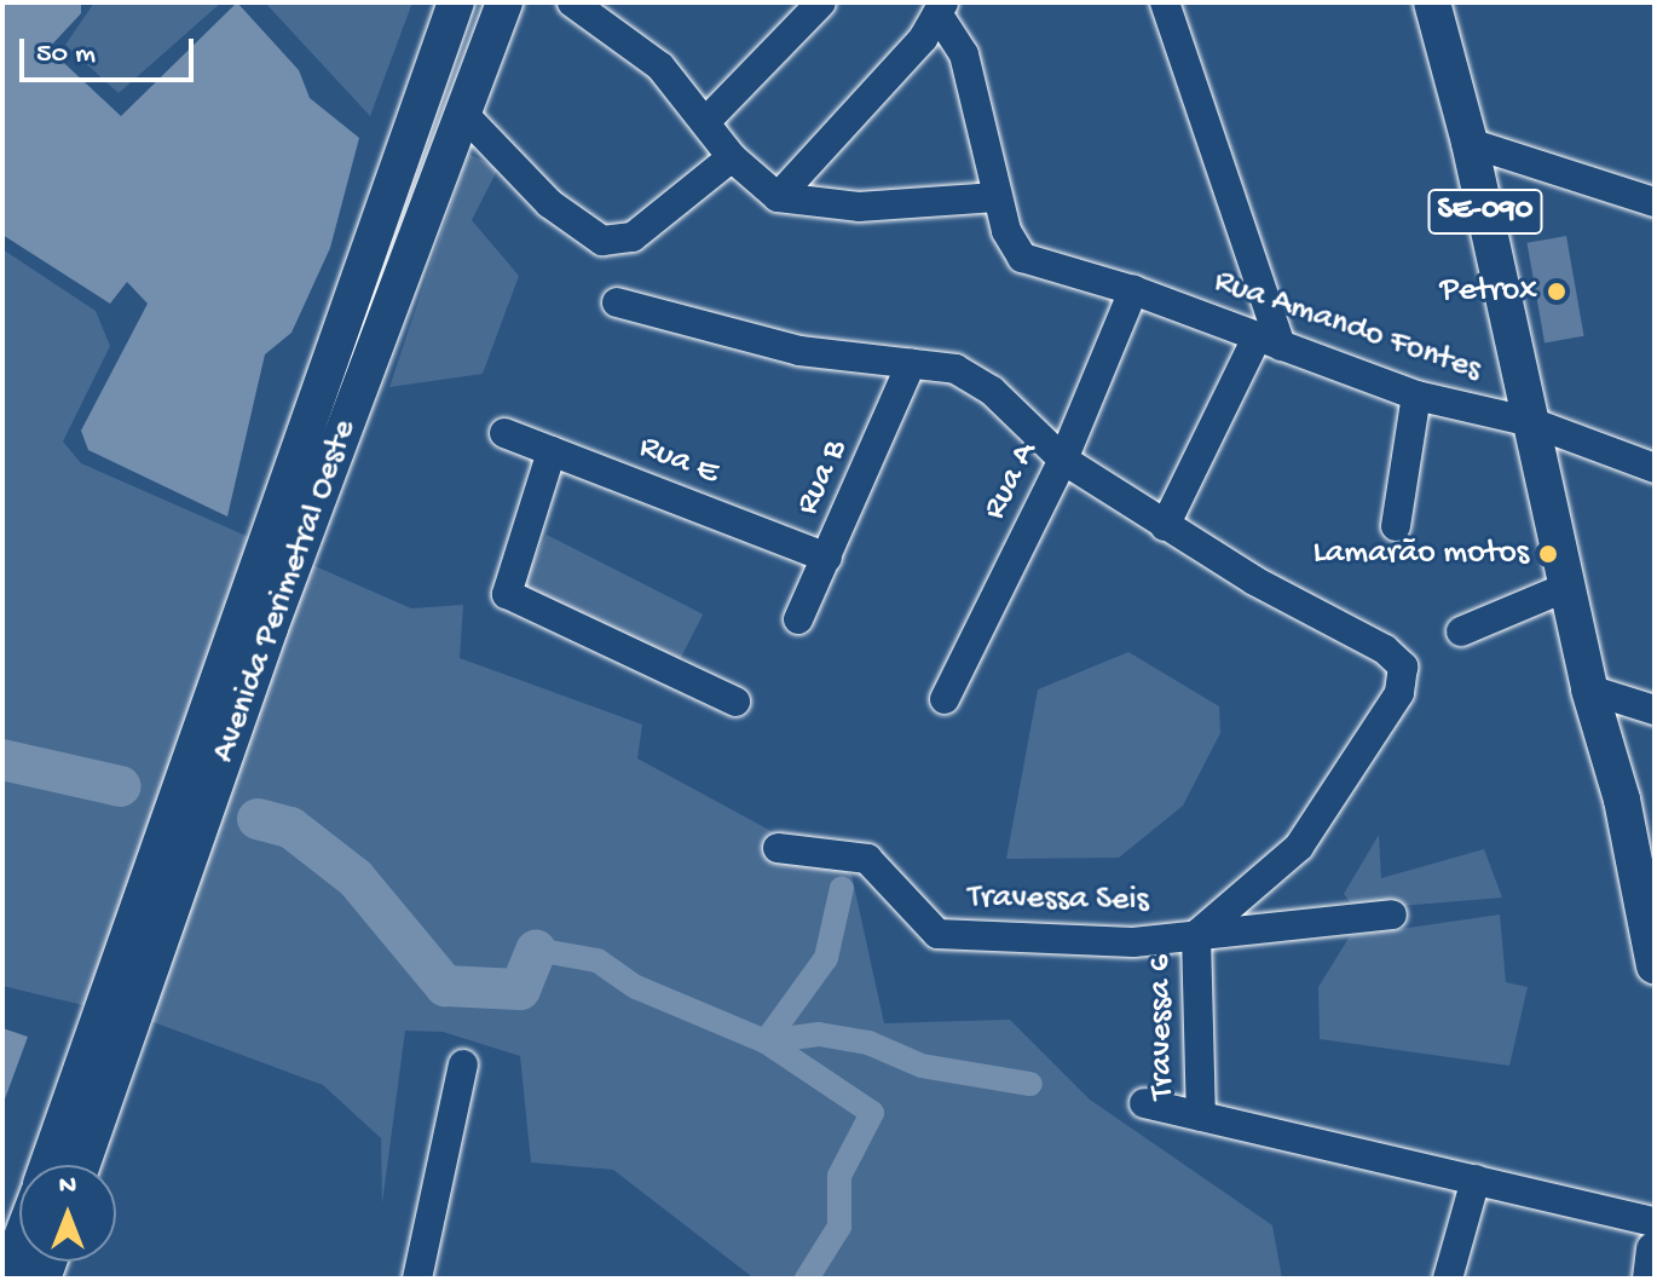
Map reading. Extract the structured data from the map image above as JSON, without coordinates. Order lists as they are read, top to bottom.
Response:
{
  "streets": {
    "main road": ["SE-090", "Avenida Perimetral Oeste"],
    "street": [
      "Rua Amando Fontes",
      "Rua E",
      "Rua B",
      "Rua A",
      "Travessa Seis",
      "Travessa 6"
    ]
  },
  "crossings": [
    ["SE-090", "Rua Amando Fontes"],
    ["Rua Amando Fontes", "Rua A"],
    ["Rua E", "Rua B"],
    ["Travessa Seis", "Travessa 6"]
  ],
  "places": ["Petrox", "Lamarão motos"],
  "scale_bar": "50 m",
  "north": "top"
}
